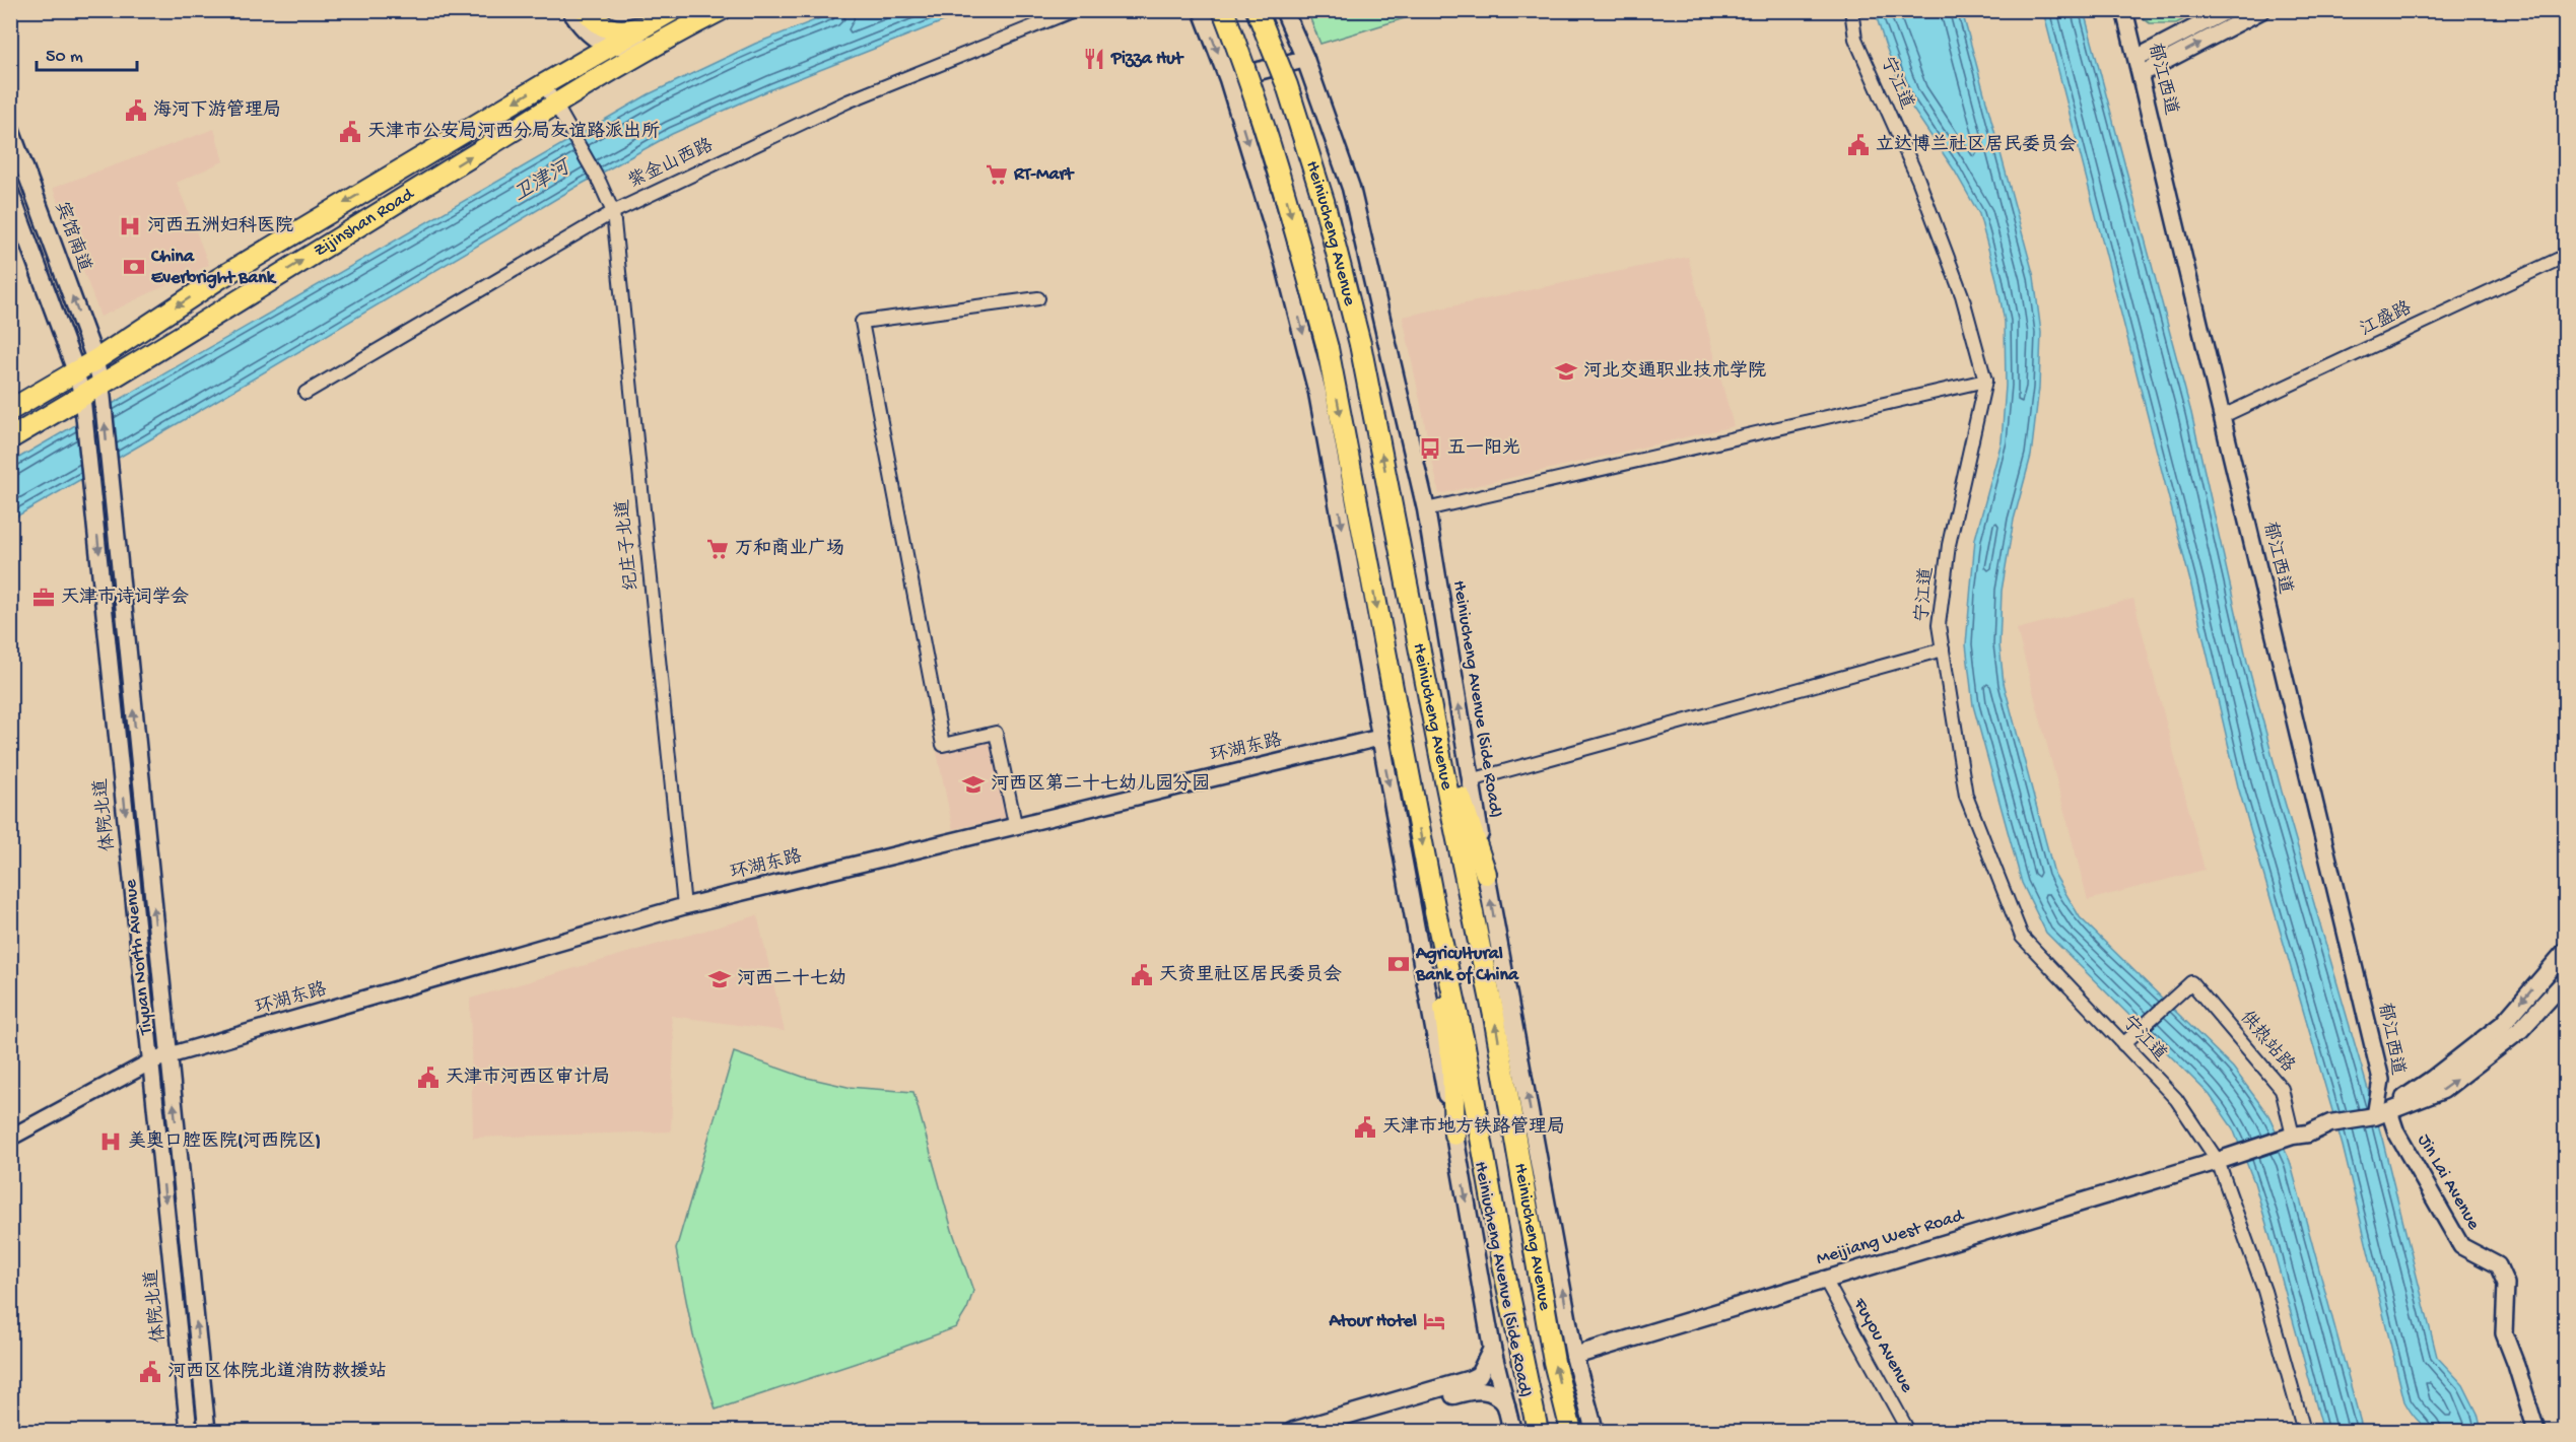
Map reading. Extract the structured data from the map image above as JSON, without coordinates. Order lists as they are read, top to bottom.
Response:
{
  "streets": {
    "main road": [
      "Zijinshan Road",
      "Heiniucheng Avenue",
      "宾馆南道",
      "Heiniucheng Avenue (Side Road)",
      "Meijiang West Road"
    ],
    "street": [
      "郁江西道",
      "宁江道",
      "紫金山西路",
      "江盛路",
      "纪庄子北道",
      "环湖东路",
      "体院北道",
      "Tiyuan North Avenue",
      "供热站路",
      "Jin Lai Avenue",
      "Fuyou Avenue"
    ]
  },
  "crossings": [
    ["郁江西道", "江盛路"],
    ["郁江西道", "Jin Lai Avenue"],
    ["郁江西道", "Meijiang West Road"],
    ["宁江道", "供热站路"],
    ["宁江道", "Meijiang West Road"],
    ["紫金山西路", "纪庄子北道"],
    ["Zijinshan Road", "宾馆南道"],
    ["Zijinshan Road", "纪庄子北道"],
    ["Zijinshan Road", "体院北道"],
    ["Zijinshan Road", "Tiyuan North Avenue"],
    ["纪庄子北道", "环湖东路"],
    ["Heiniucheng Avenue (Side Road)", "Meijiang West Road"],
    ["环湖东路", "体院北道"],
    ["环湖东路", "Tiyuan North Avenue"],
    ["供热站路", "Meijiang West Road"],
    ["Jin Lai Avenue", "Meijiang West Road"],
    ["Meijiang West Road", "Fuyou Avenue"]
  ],
  "one_way": ["体院北道", "Tiyuan North Avenue"],
  "water": ["卫津河"],
  "places": {
    "restaurant": ["Pizza Hut"],
    "public building": [
      "海河下游管理局",
      "天津市公安局河西分局友谊路派出所",
      "立达博兰社区居民委员会",
      "天资里社区居民委员会",
      "天津市河西区审计局",
      "天津市地方铁路管理局",
      "河西区体院北道消防救援站"
    ],
    "supermarket": ["RT-Mart", "万和商业广场"],
    "hospital": ["河西五洲妇科医院", "美奥口腔医院(河西院区)"],
    "bank": ["China Everbright Bank", "Agricultural Bank of China"],
    "school or university": ["河北交通职业技术学院", "河西区第二十七幼儿园分园", "河西二十七幼"],
    "bus stop": ["五一阳光"],
    "office": ["天津市诗词学会"],
    "hotel": ["Atour Hotel"]
  },
  "scale_bar": "50 m"
}
